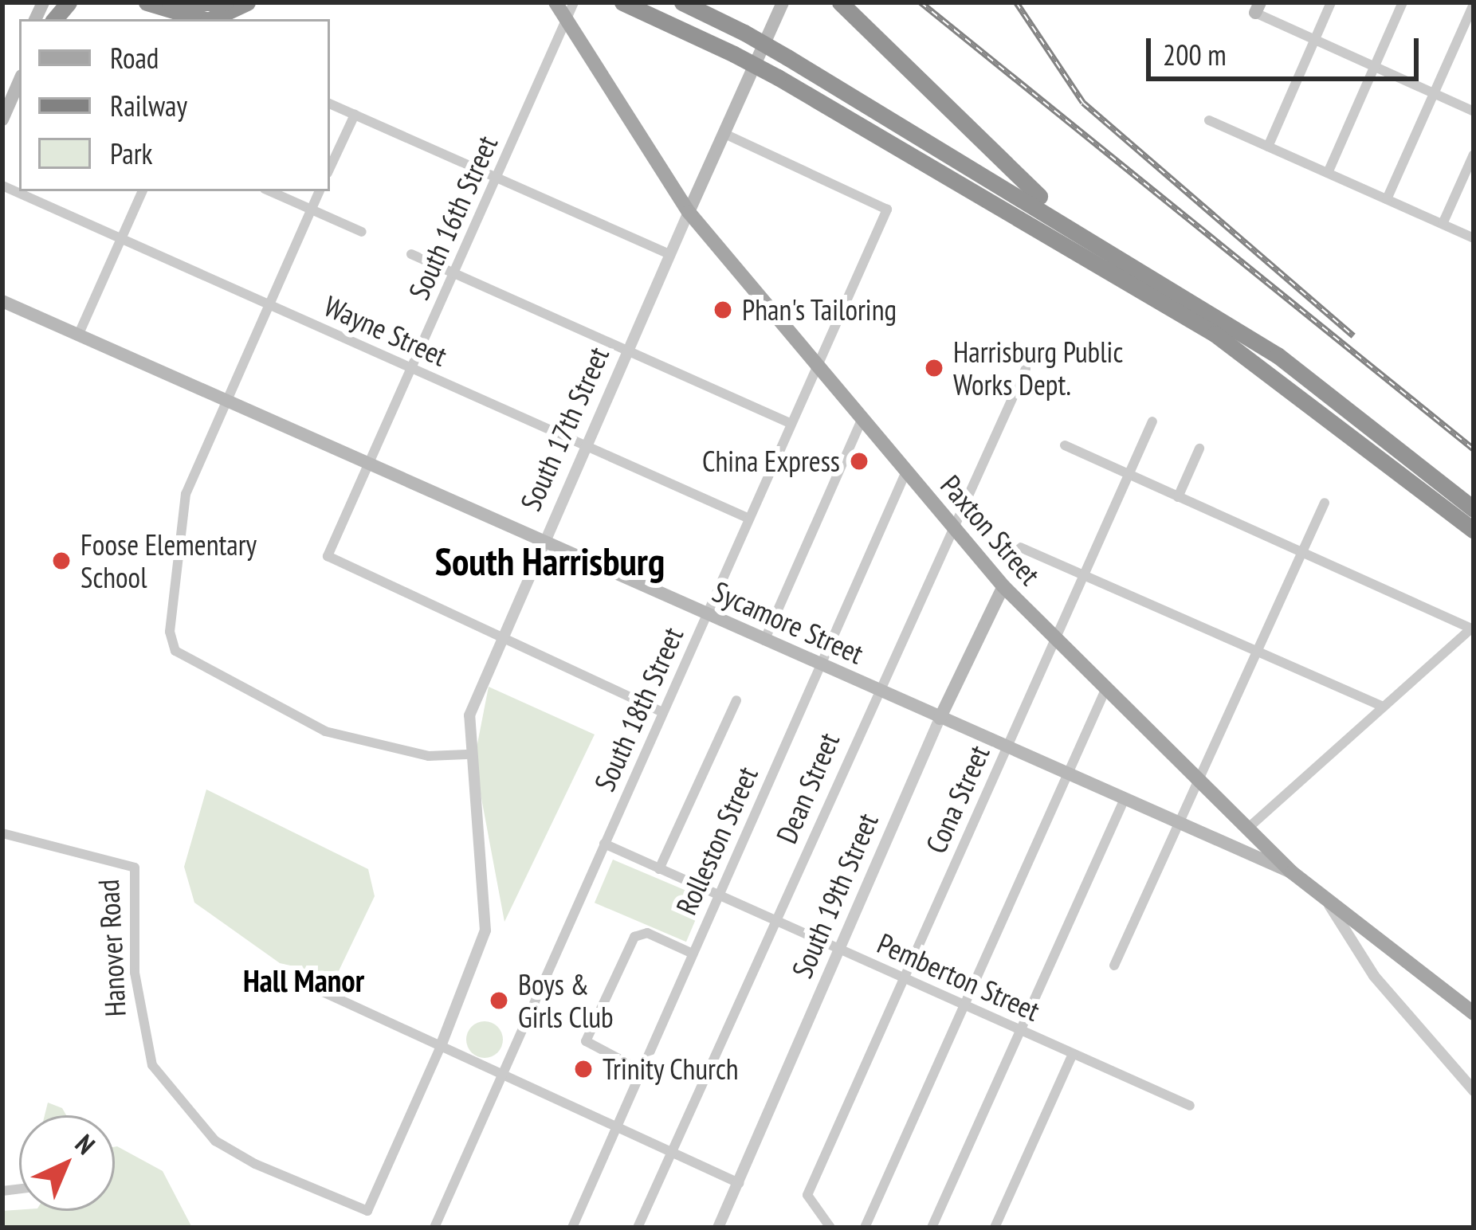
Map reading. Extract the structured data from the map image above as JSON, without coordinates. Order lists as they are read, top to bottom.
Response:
{
  "streets": {
    "main road": [
      "South 17th Street",
      "Paxton Street",
      "Sycamore Street",
      "South 19th Street"
    ],
    "street": [
      "South 16th Street",
      "Wayne Street",
      "South 18th Street",
      "Dean Street",
      "Cona Street",
      "Rolleston Street",
      "Hanover Road",
      "Pemberton Street"
    ]
  },
  "crossings": [
    ["South 16th Street", "Wayne Street"],
    ["South 16th Street", "South 17th Street"],
    ["South 16th Street", "Paxton Street"],
    ["South 16th Street", "Sycamore Street"],
    ["Wayne Street", "South 17th Street"],
    ["Wayne Street", "South 18th Street"],
    ["South 17th Street", "Paxton Street"],
    ["South 17th Street", "Sycamore Street"],
    ["South 17th Street", "South 18th Street"],
    ["South 17th Street", "Hanover Road"],
    ["Paxton Street", "Sycamore Street"],
    ["Paxton Street", "South 18th Street"],
    ["Paxton Street", "Dean Street"],
    ["Paxton Street", "Cona Street"],
    ["Paxton Street", "Rolleston Street"],
    ["Paxton Street", "South 19th Street"],
    ["Sycamore Street", "South 18th Street"],
    ["Sycamore Street", "Dean Street"],
    ["Sycamore Street", "Cona Street"],
    ["Sycamore Street", "Rolleston Street"],
    ["Sycamore Street", "South 19th Street"],
    ["South 18th Street", "Pemberton Street"],
    ["Dean Street", "Pemberton Street"],
    ["Cona Street", "Pemberton Street"],
    ["Rolleston Street", "Pemberton Street"],
    ["South 19th Street", "Pemberton Street"]
  ],
  "districts": ["South Harrisburg", "Hall Manor"],
  "places": [
    "Phan's Tailoring",
    "Harrisburg Public Works Dept.",
    "China Express",
    "Foose Elementary School",
    "Boys & Girls Club",
    "Trinity Church"
  ],
  "legend": ["Road", "Railway", "Park"],
  "scale_bar": "200 m",
  "north": "top right"
}
